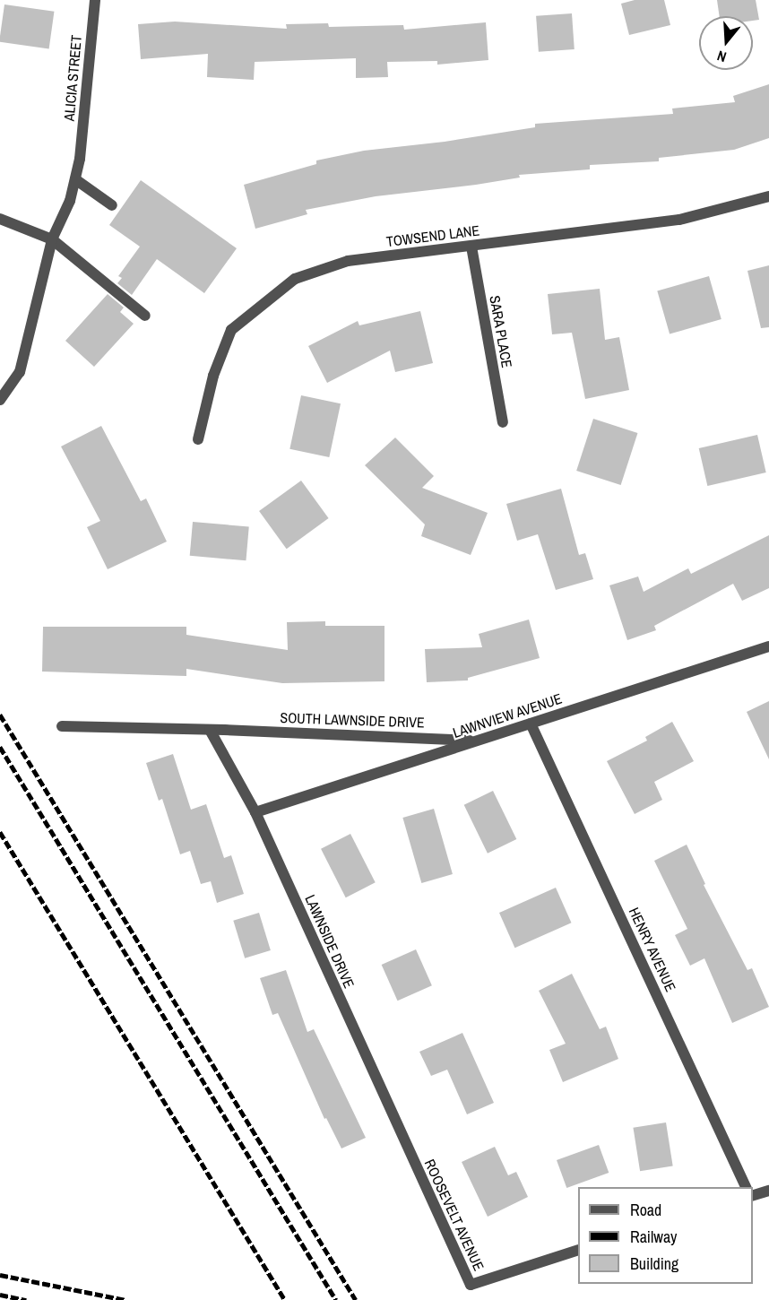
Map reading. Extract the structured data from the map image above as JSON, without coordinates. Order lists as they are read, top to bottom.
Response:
{
  "streets": {
    "street": [
      "ALICIA STREET",
      "TOWSEND LANE",
      "SARA PLACE",
      "LAWNVIEW AVENUE",
      "SOUTH LAWNSIDE DRIVE",
      "LAWNSIDE DRIVE",
      "HENRY AVENUE",
      "ROOSEVELT AVENUE"
    ]
  },
  "crossings": [
    ["TOWSEND LANE", "SARA PLACE"],
    ["LAWNVIEW AVENUE", "SOUTH LAWNSIDE DRIVE"],
    ["LAWNVIEW AVENUE", "LAWNSIDE DRIVE"],
    ["LAWNVIEW AVENUE", "HENRY AVENUE"],
    ["SOUTH LAWNSIDE DRIVE", "LAWNSIDE DRIVE"],
    ["LAWNSIDE DRIVE", "ROOSEVELT AVENUE"]
  ],
  "legend": ["Road", "Railway", "Building"],
  "north": "bottom"
}
